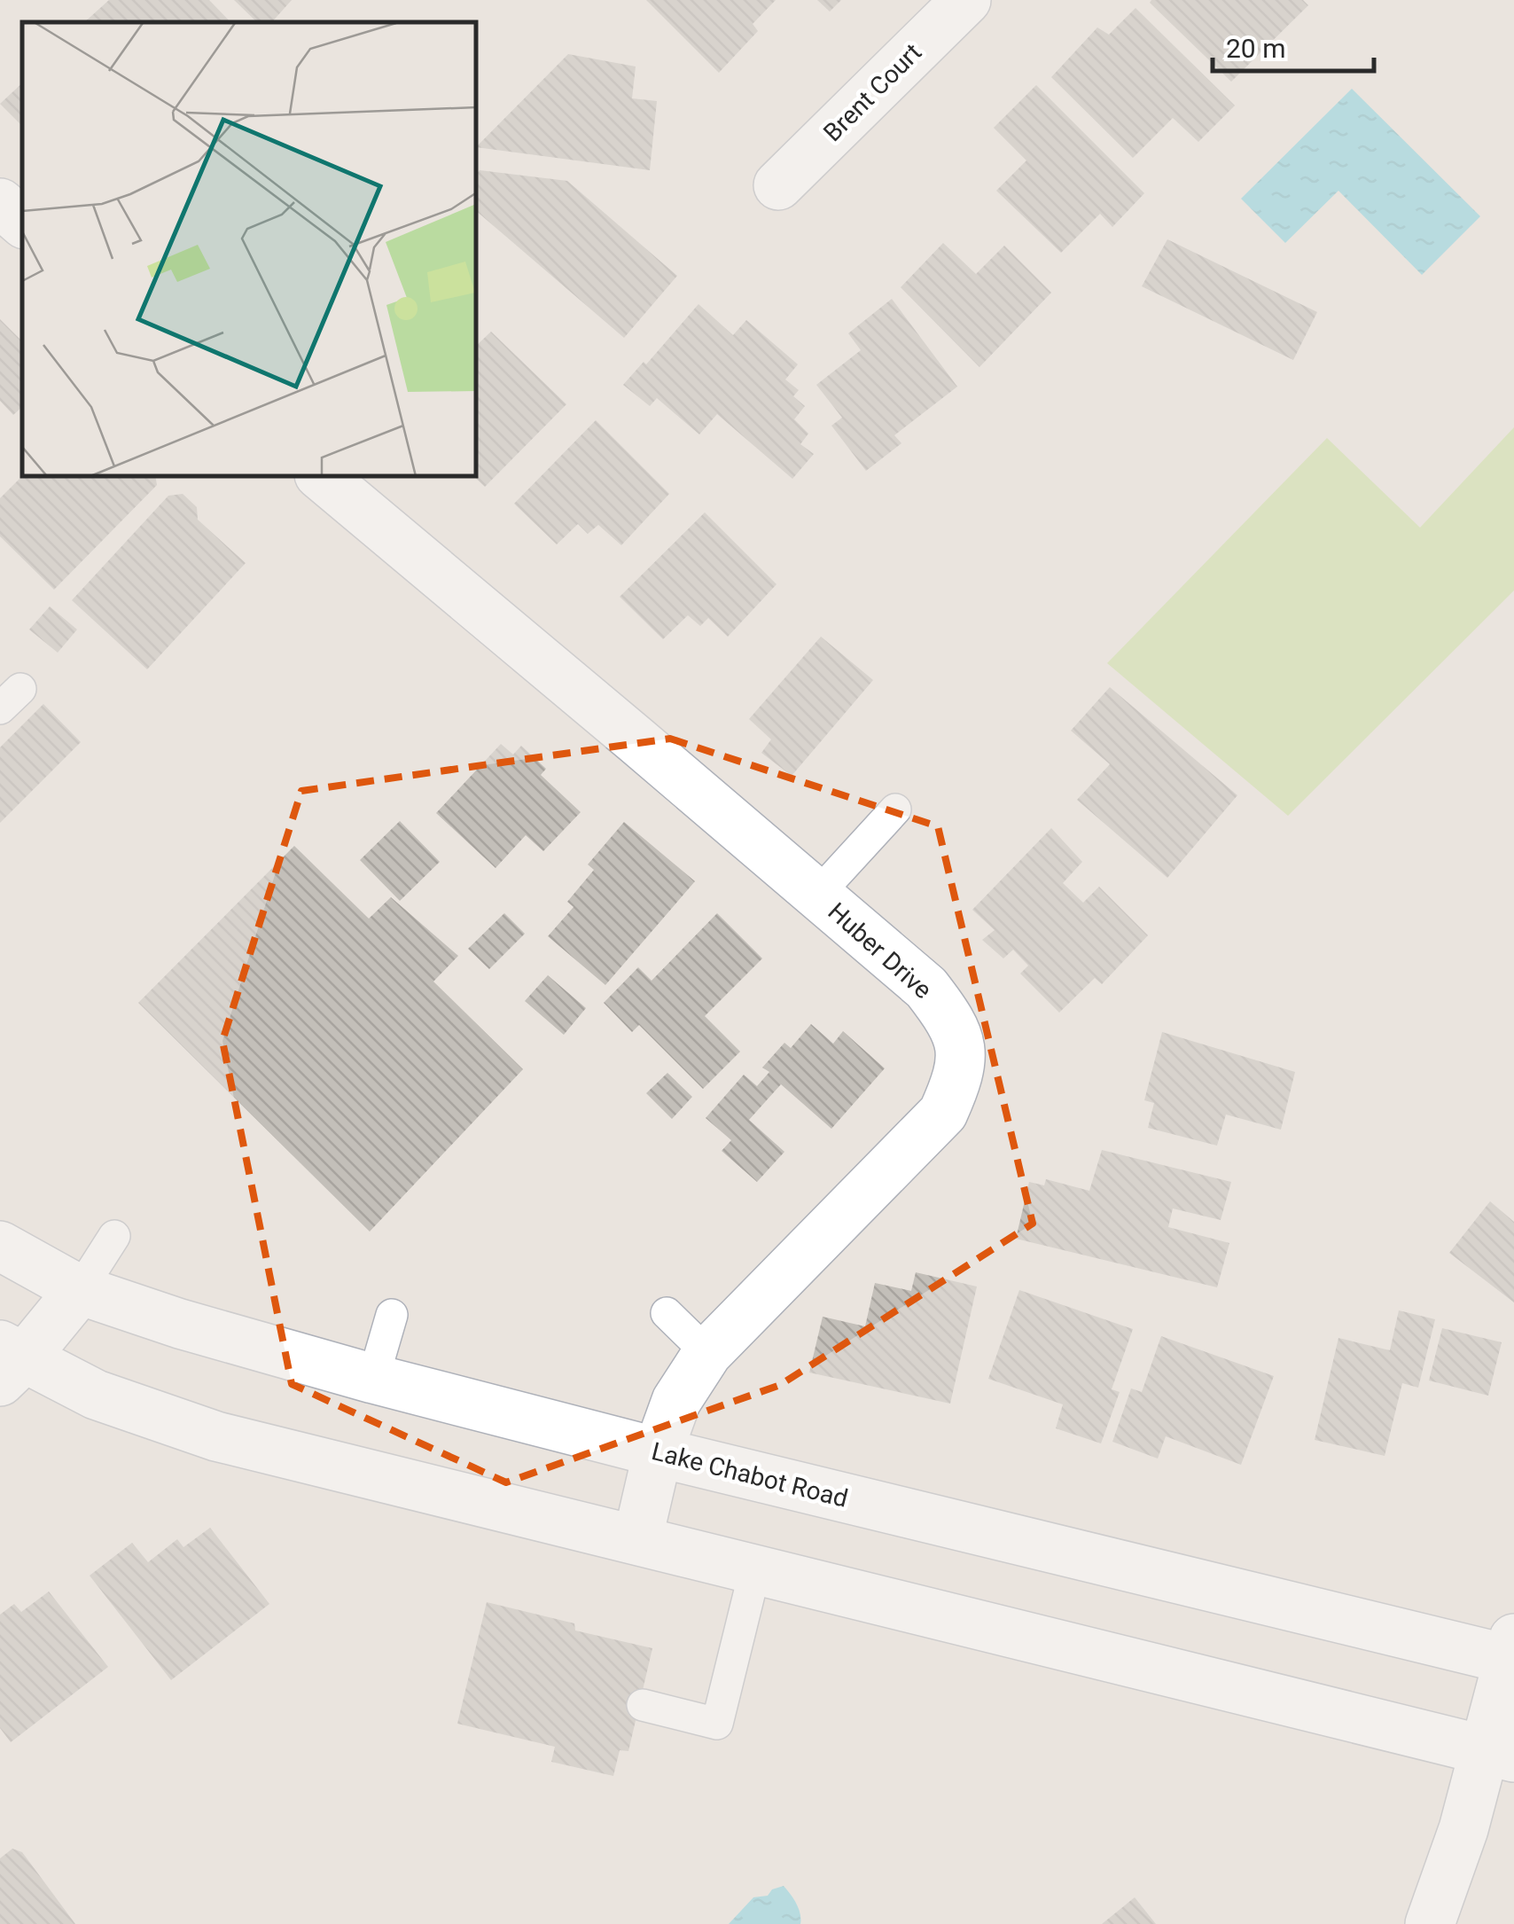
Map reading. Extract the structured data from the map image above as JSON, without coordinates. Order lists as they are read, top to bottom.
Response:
{
  "streets": {
    "main road": ["Brent Court", "Huber Drive", "Lake Chabot Road"]
  },
  "crossings": [
    ["Huber Drive", "Lake Chabot Road"]
  ],
  "scale_bar": "20 m"
}
